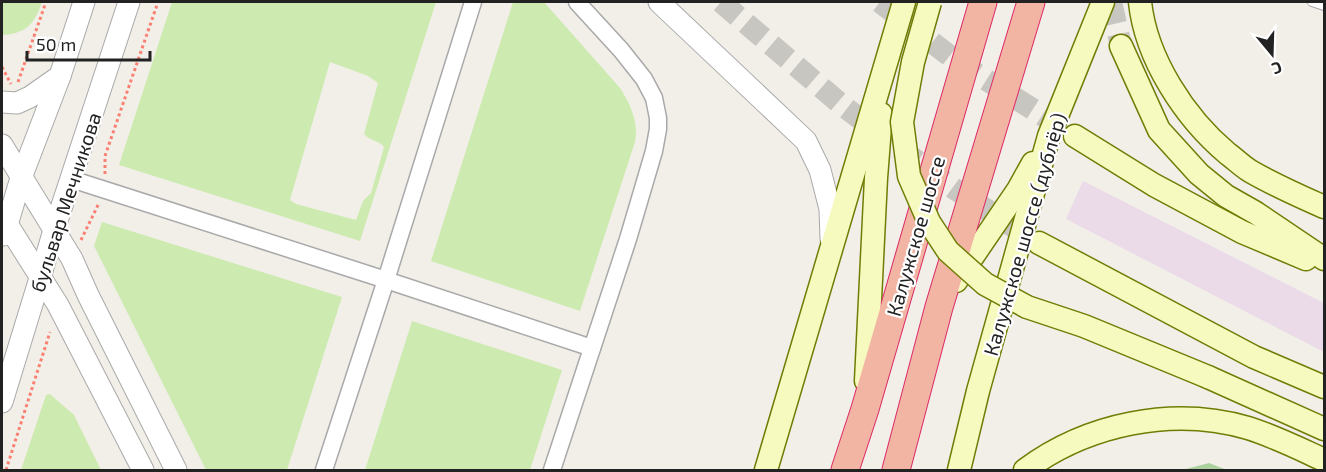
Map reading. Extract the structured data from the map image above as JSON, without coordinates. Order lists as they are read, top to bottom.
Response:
{
  "streets": {
    "highway": ["Калужское шоссе"],
    "main road": ["Калужское шоссе (дублёр)"],
    "street": ["бульвар Мечникова"]
  },
  "scale_bar": "50 m",
  "north": "bottom"
}
